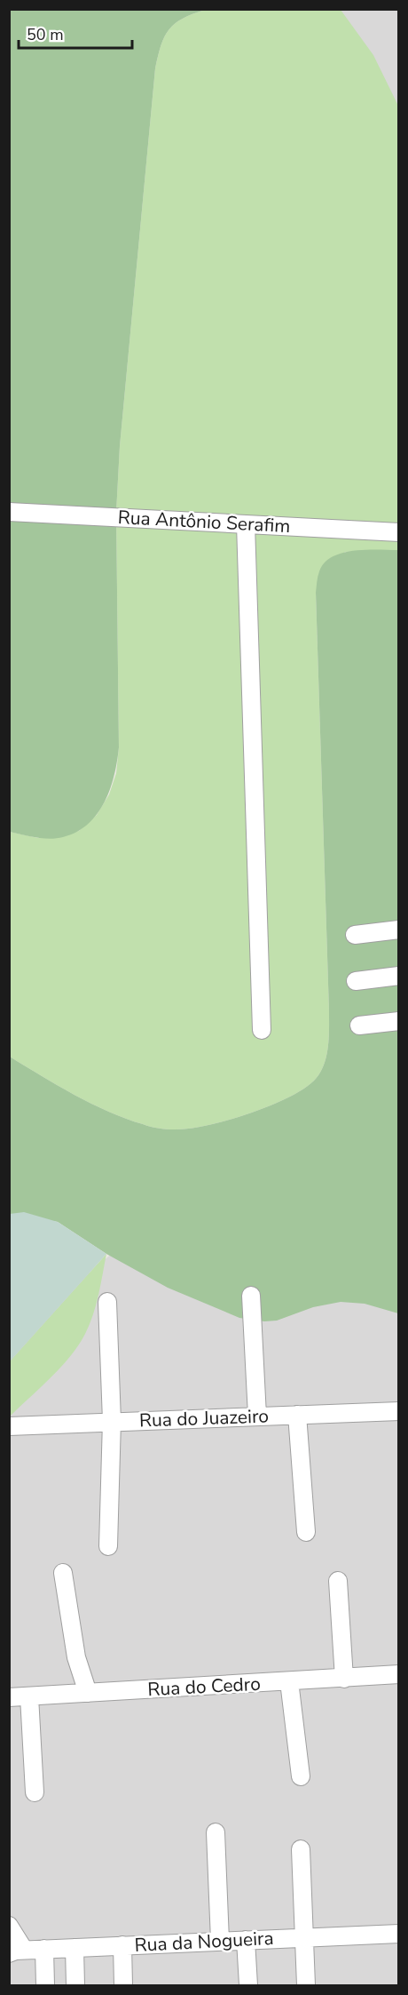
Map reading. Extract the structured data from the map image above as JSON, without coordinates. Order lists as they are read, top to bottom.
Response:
{
  "streets": {
    "street": [
      "Rua Antônio Serafim",
      "Rua do Juazeiro",
      "Rua do Cedro",
      "Rua da Nogueira"
    ]
  },
  "scale_bar": "50 m"
}
